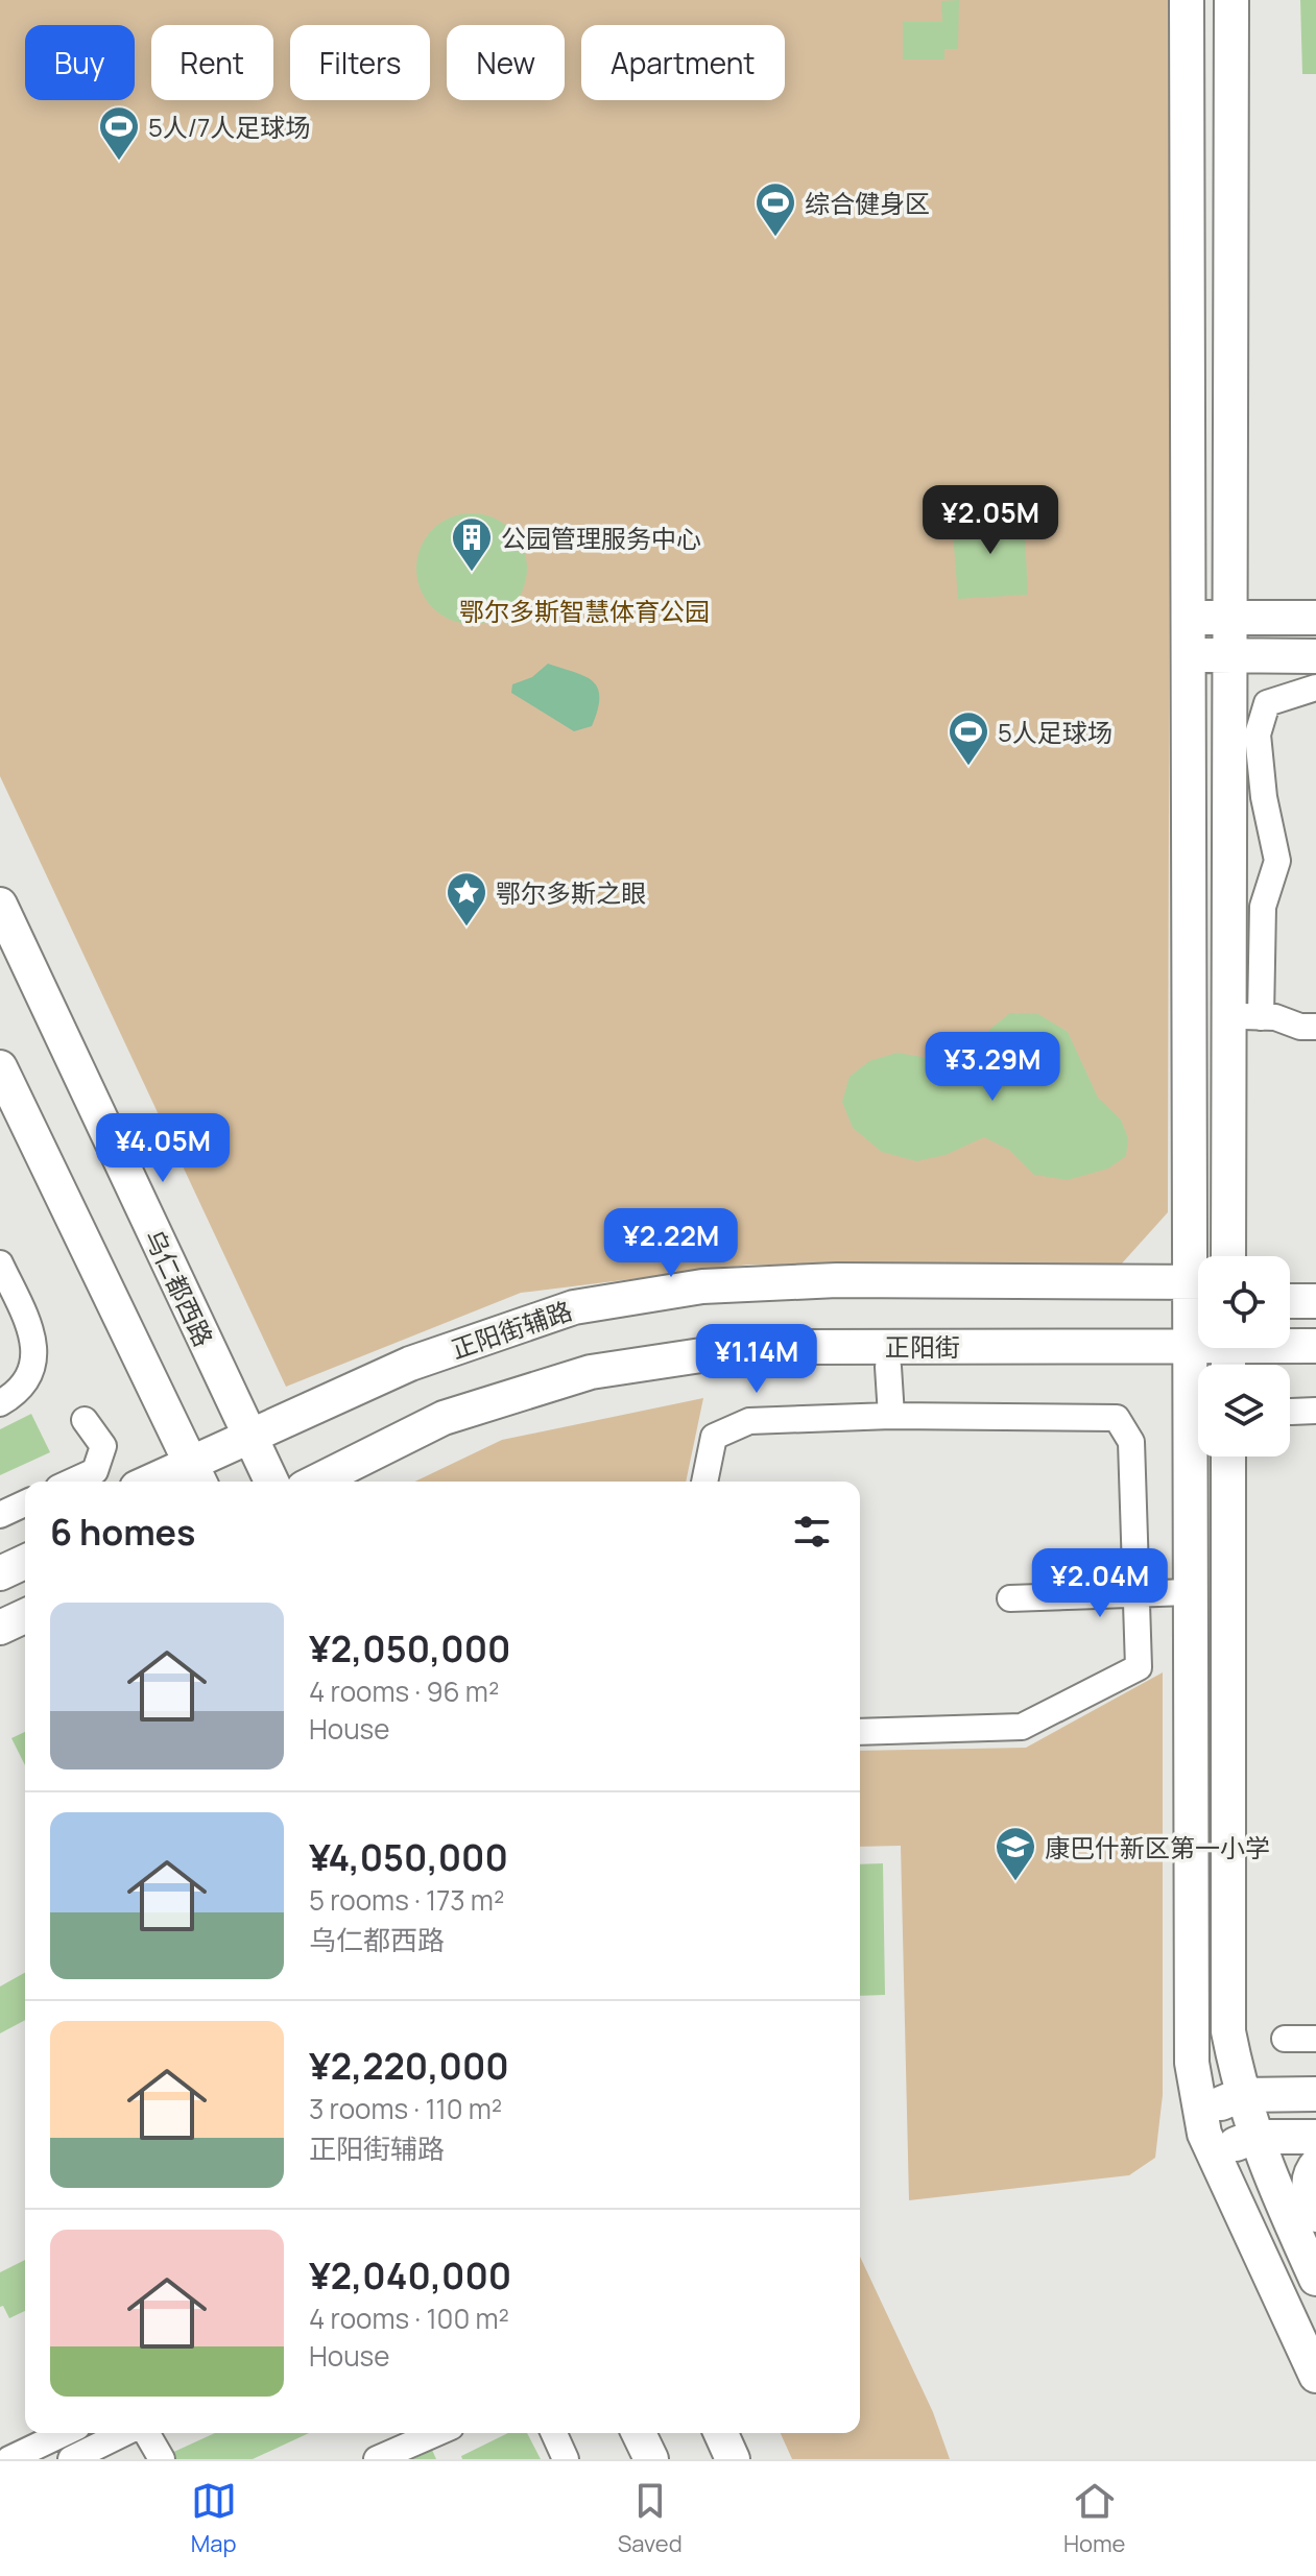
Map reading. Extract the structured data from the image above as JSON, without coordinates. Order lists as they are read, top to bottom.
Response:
{
  "streets": {
    "street": ["乌仁都西路", "正阳街"]
  },
  "parks": ["鄂尔多斯智慧体育公园"],
  "places": {
    "sports": ["5人/7人足球场", "综合健身区", "5人足球场"],
    "building": ["公园管理服务中心"],
    "place": ["鄂尔多斯之眼"],
    "school or university": ["康巴什新区第一小学"]
  },
  "page": {
    "chip": [
      "Buy",
      "Rent",
      "Filters",
      "New",
      "Apartment"
    ],
    "price": [
      "¥2.05M",
      "¥3.29M",
      "¥4.05M",
      "¥2.22M",
      "¥1.14M",
      "¥2.04M"
    ],
    "heading": "6 homes",
    "list": [
      {
        "name": "¥2,050,000",
        "note": "4 rooms · 96 m² · House"
      },
      {
        "name": "¥4,050,000",
        "note": "5 rooms · 173 m² · 乌仁都西路"
      },
      {
        "name": "¥2,220,000",
        "note": "3 rooms · 110 m² · 正阳街辅路"
      },
      {
        "name": "¥2,040,000",
        "note": "4 rooms · 100 m² · House"
      }
    ],
    "tabs": ["Map", "Saved", "Home"]
  }
}
